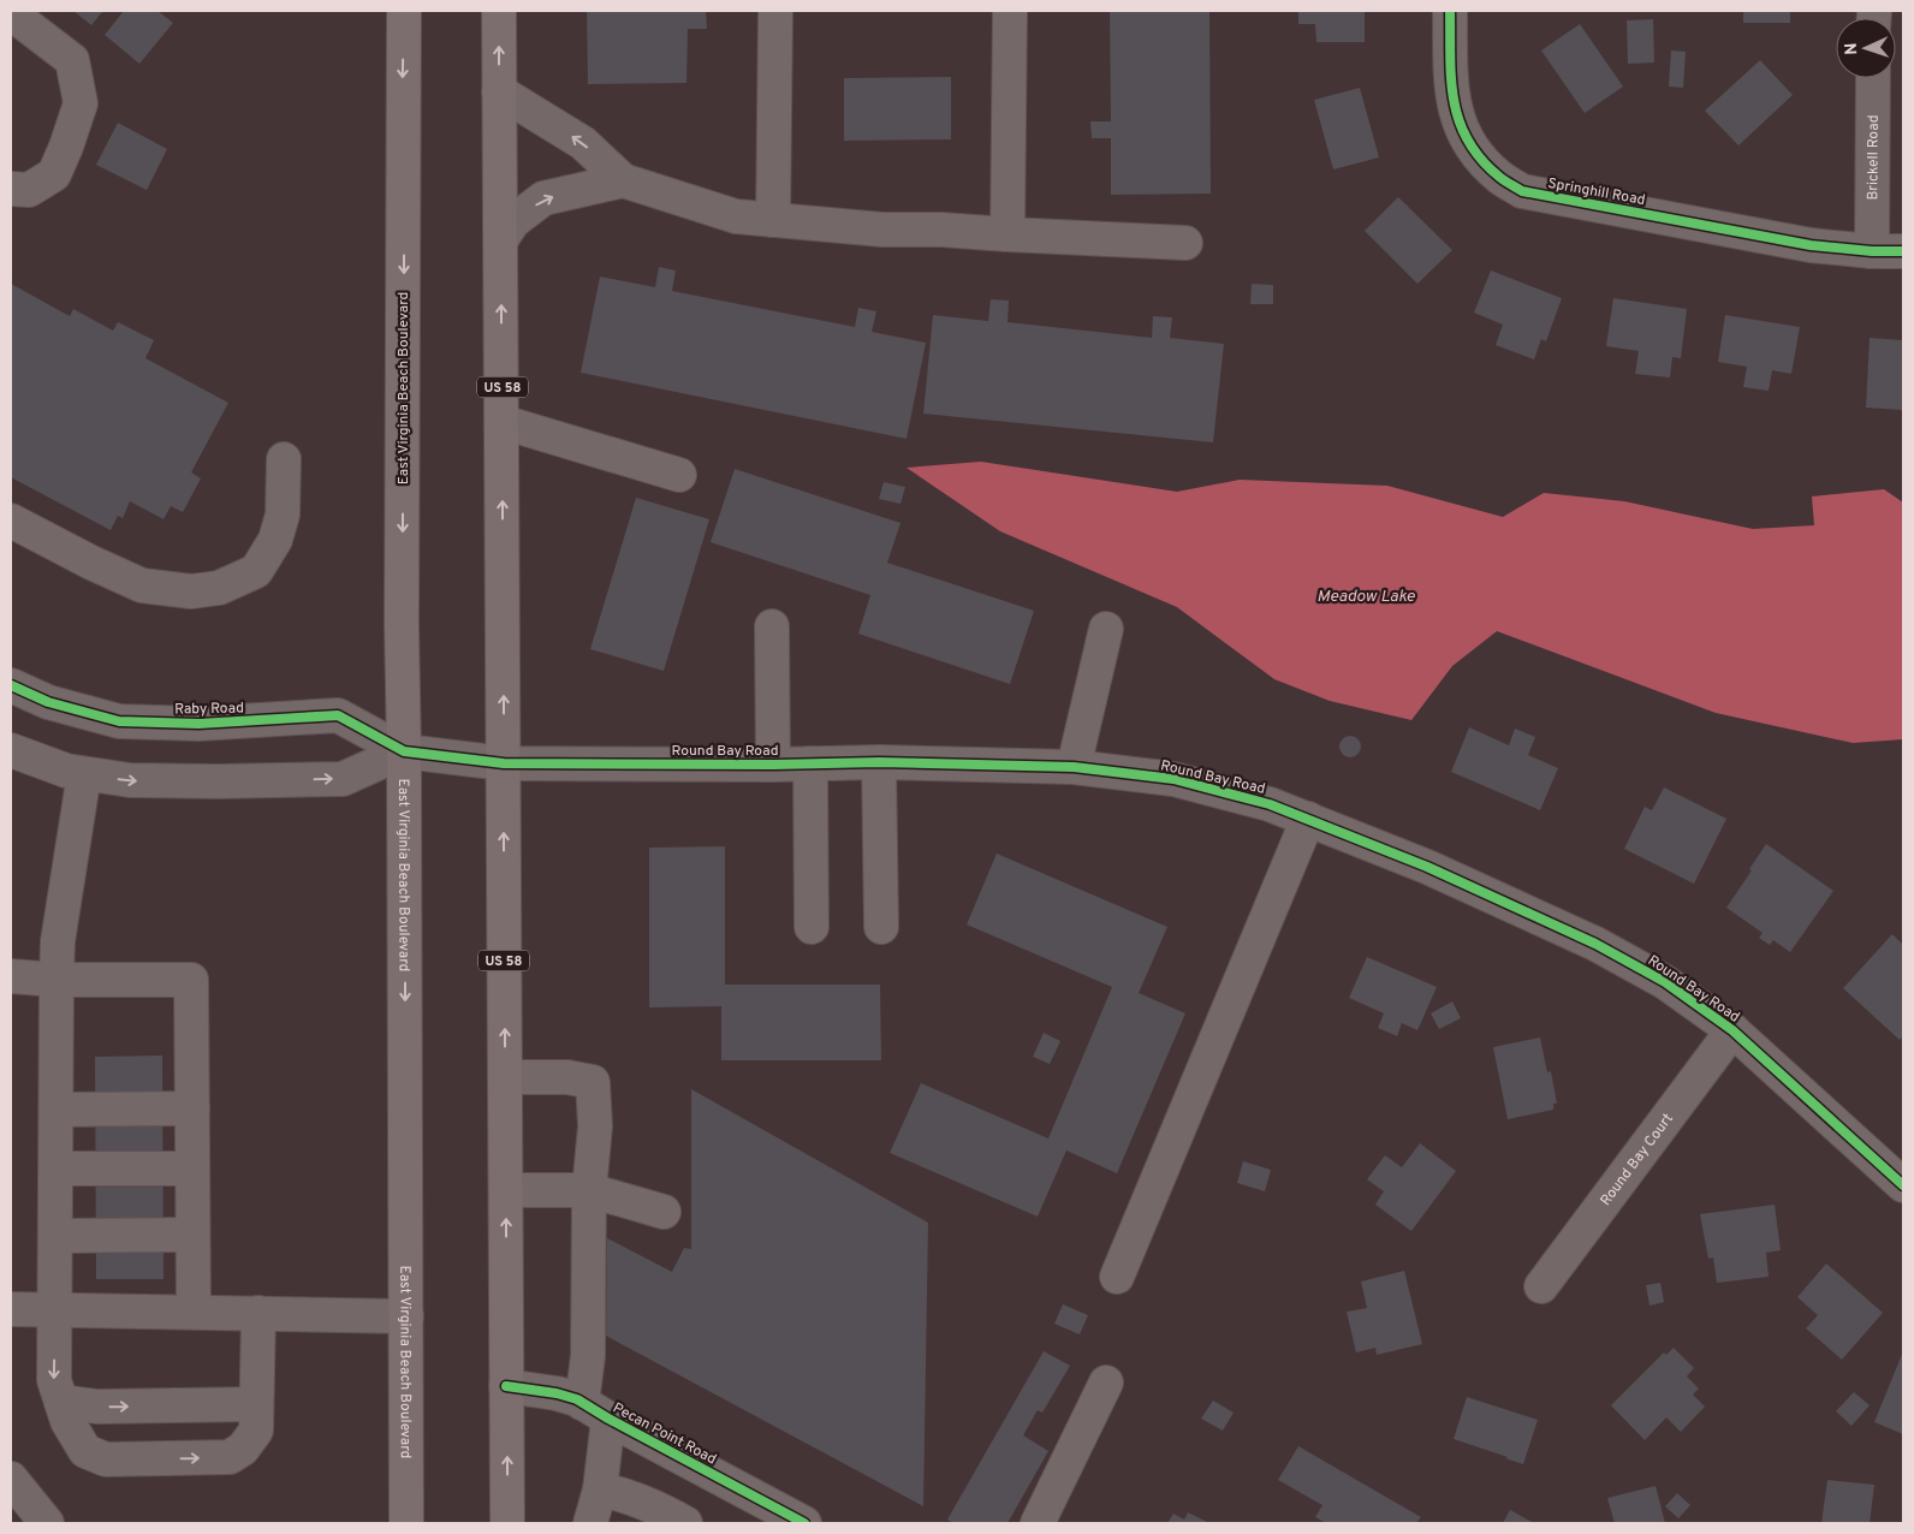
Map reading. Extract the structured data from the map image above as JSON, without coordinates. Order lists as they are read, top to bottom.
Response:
{
  "streets": {
    "main road": ["US 58", "East Virginia Beach Boulevard"],
    "street": [
      "Brickell Road",
      "Springhill Road",
      "Raby Road",
      "Round Bay Road",
      "Round Bay Court",
      "Pecan Point Road"
    ]
  },
  "crossings": [
    ["Brickell Road", "Springhill Road"],
    ["US 58", "Round Bay Road"],
    ["US 58", "Pecan Point Road"],
    ["East Virginia Beach Boulevard", "Raby Road"],
    ["East Virginia Beach Boulevard", "Round Bay Road"],
    ["Raby Road", "Round Bay Road"],
    ["Round Bay Road", "Round Bay Court"]
  ],
  "water": ["Meadow Lake"],
  "north": "left"
}
